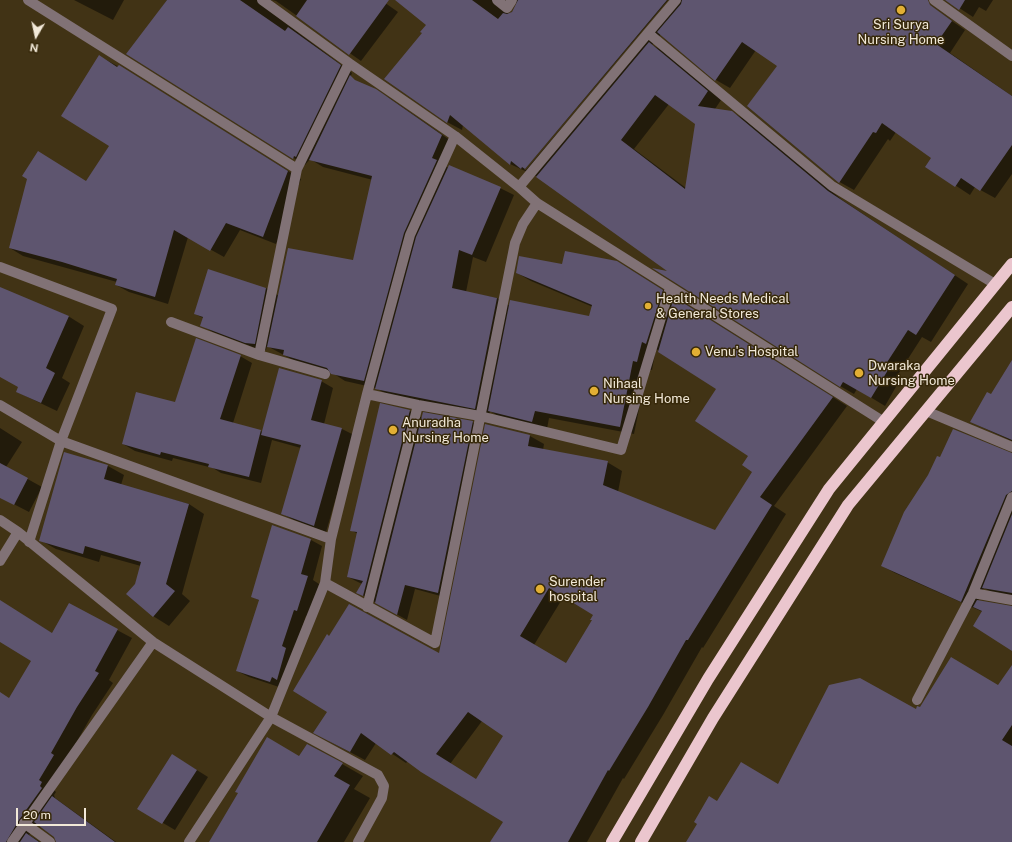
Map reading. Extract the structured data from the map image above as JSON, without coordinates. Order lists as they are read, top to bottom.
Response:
{
  "places": [
    "Sri Surya Nursing Home",
    "Health Needs Medical & General Stores",
    "Venu's Hospital",
    "Dwaraka Nursing Home",
    "Nihaal Nursing Home",
    "Anuradha Nursing Home",
    "Surender hospital"
  ],
  "scale_bar": "20 m",
  "north": "bottom"
}
